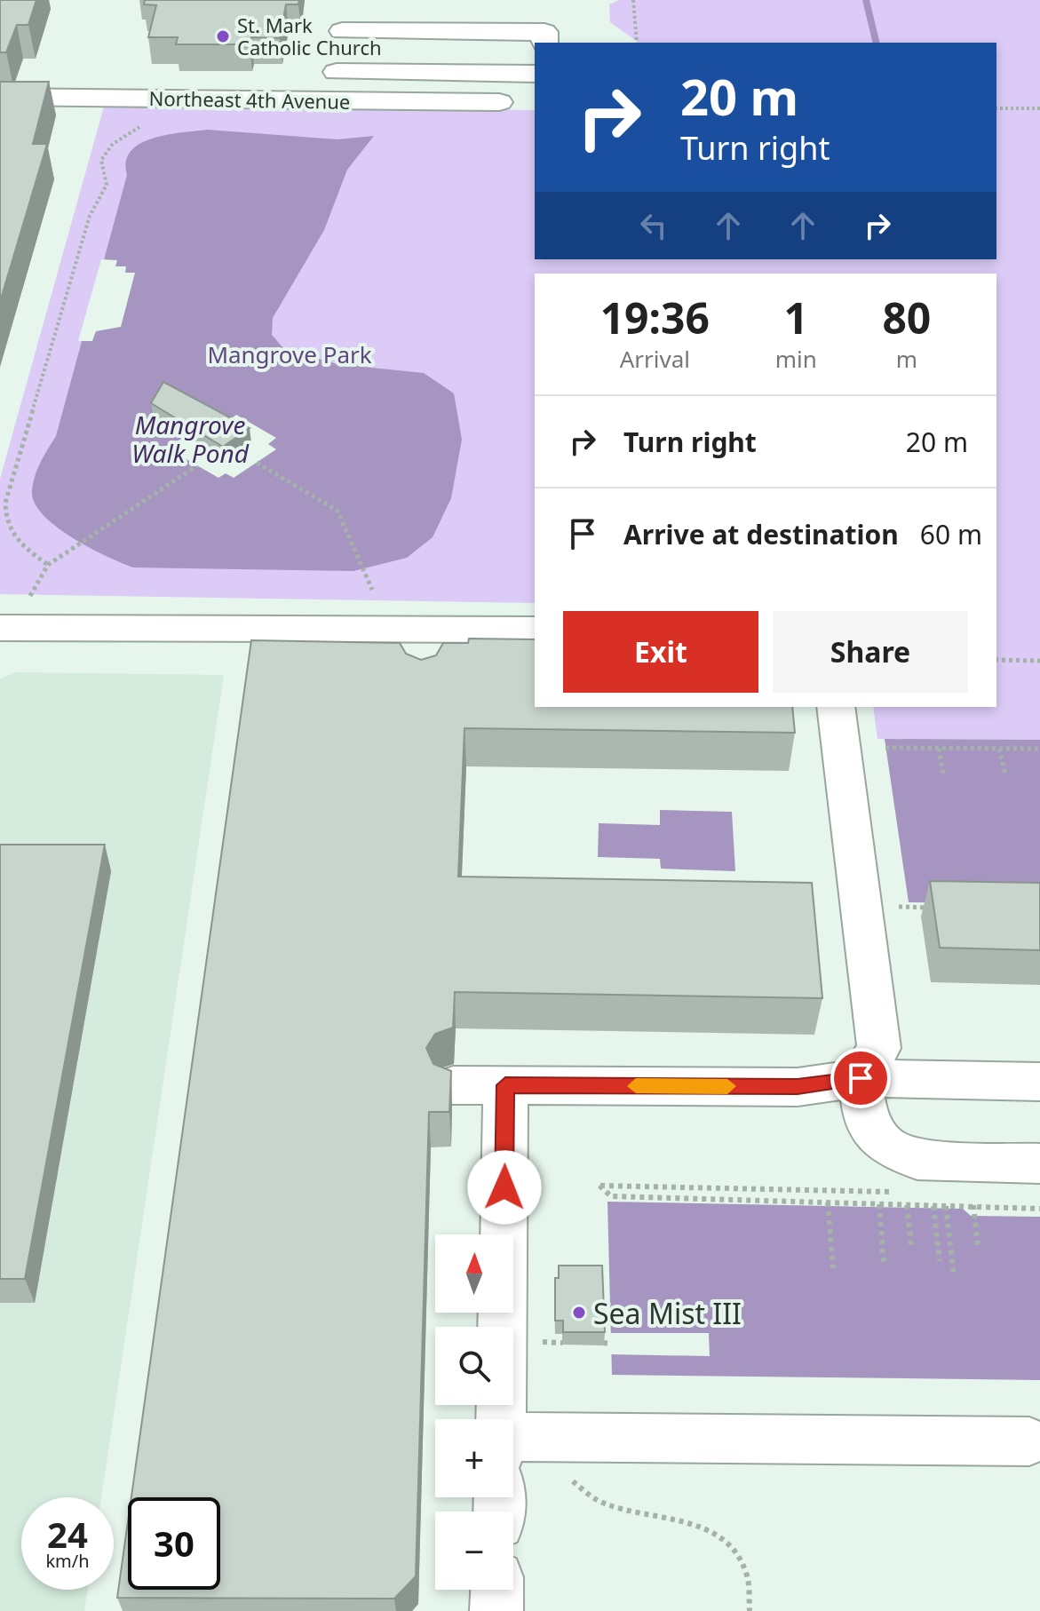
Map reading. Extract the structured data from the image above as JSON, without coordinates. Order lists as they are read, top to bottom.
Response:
{
  "streets": {
    "street": ["Northeast 4th Avenue"]
  },
  "water": ["Mangrove Walk Pond"],
  "parks": ["Mangrove Park"],
  "places": ["St. Mark Catholic Church", "Sea Mist III"],
  "north": "top",
  "page": {
    "turn": ["20 m", "Turn right"],
    "eta": [
      "19:36",
      "Arrival",
      "1",
      "min",
      "80",
      "m"
    ],
    "list": [
      {
        "name": "Turn right",
        "value": "20 m"
      },
      {
        "name": "Arrive at destination",
        "value": "60 m"
      }
    ],
    "buttons": ["Exit", "Share"],
    "map_buttons": ["+", "−"],
    "speed": "24 km/h",
    "limit": "30"
  }
}
